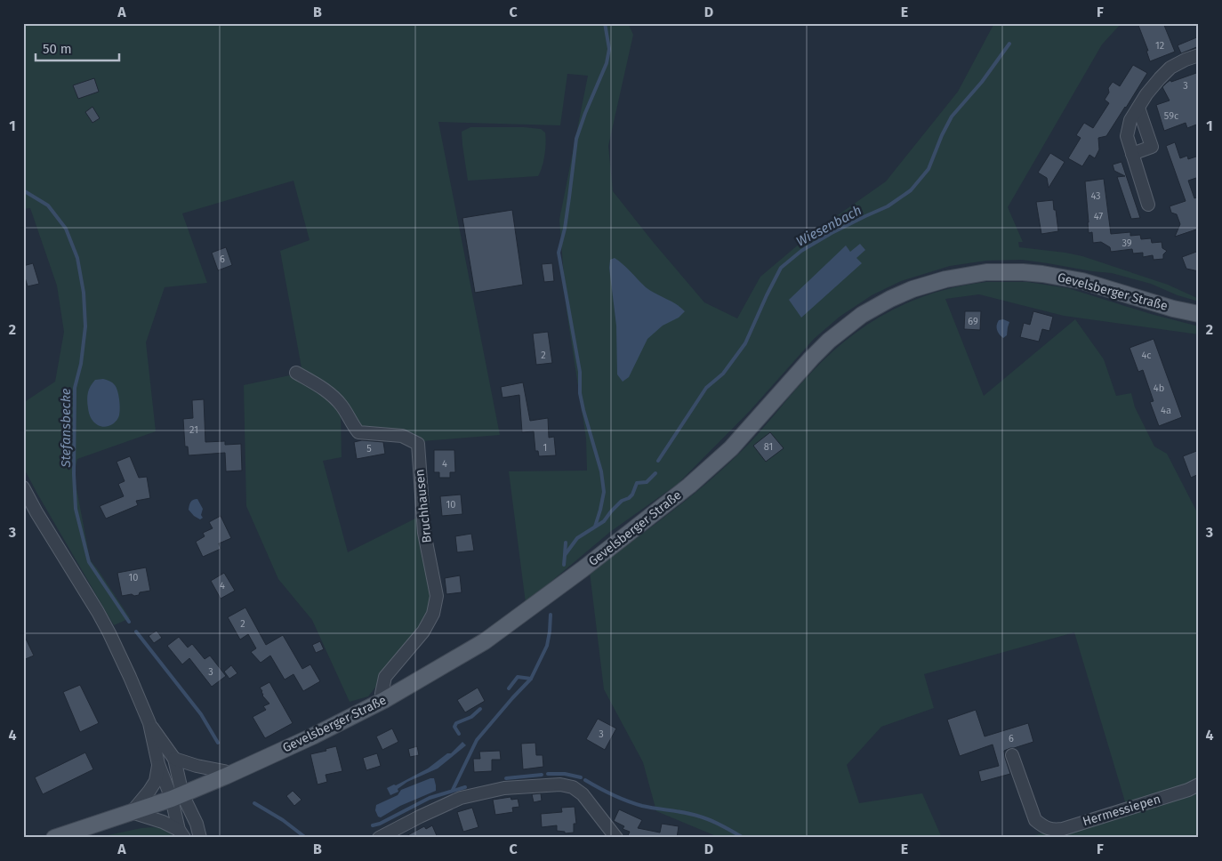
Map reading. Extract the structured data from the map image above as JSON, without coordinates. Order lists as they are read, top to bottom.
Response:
{
  "streets": {
    "main road": ["Gevelsberger Straße"],
    "street": ["Bruchhausen", "Hermessiepen"]
  },
  "crossings": [
    ["Gevelsberger Straße", "Bruchhausen"]
  ],
  "water": ["Wiesenbach", "Stefansbecke"],
  "house_numbers": [
    "12",
    "3",
    "59c",
    "43",
    "47",
    "39",
    "6",
    "69",
    "2",
    "4c",
    "4b",
    "4a",
    "21",
    "81",
    "1",
    "5",
    "4",
    "10",
    "10",
    "4",
    "2",
    "3",
    "3",
    "6"
  ],
  "scale_bar": "50 m",
  "grid": {
    "columns": [
      "A",
      "B",
      "C",
      "D",
      "E",
      "F"
    ],
    "rows": [
      "1",
      "2",
      "3",
      "4"
    ]
  }
}
